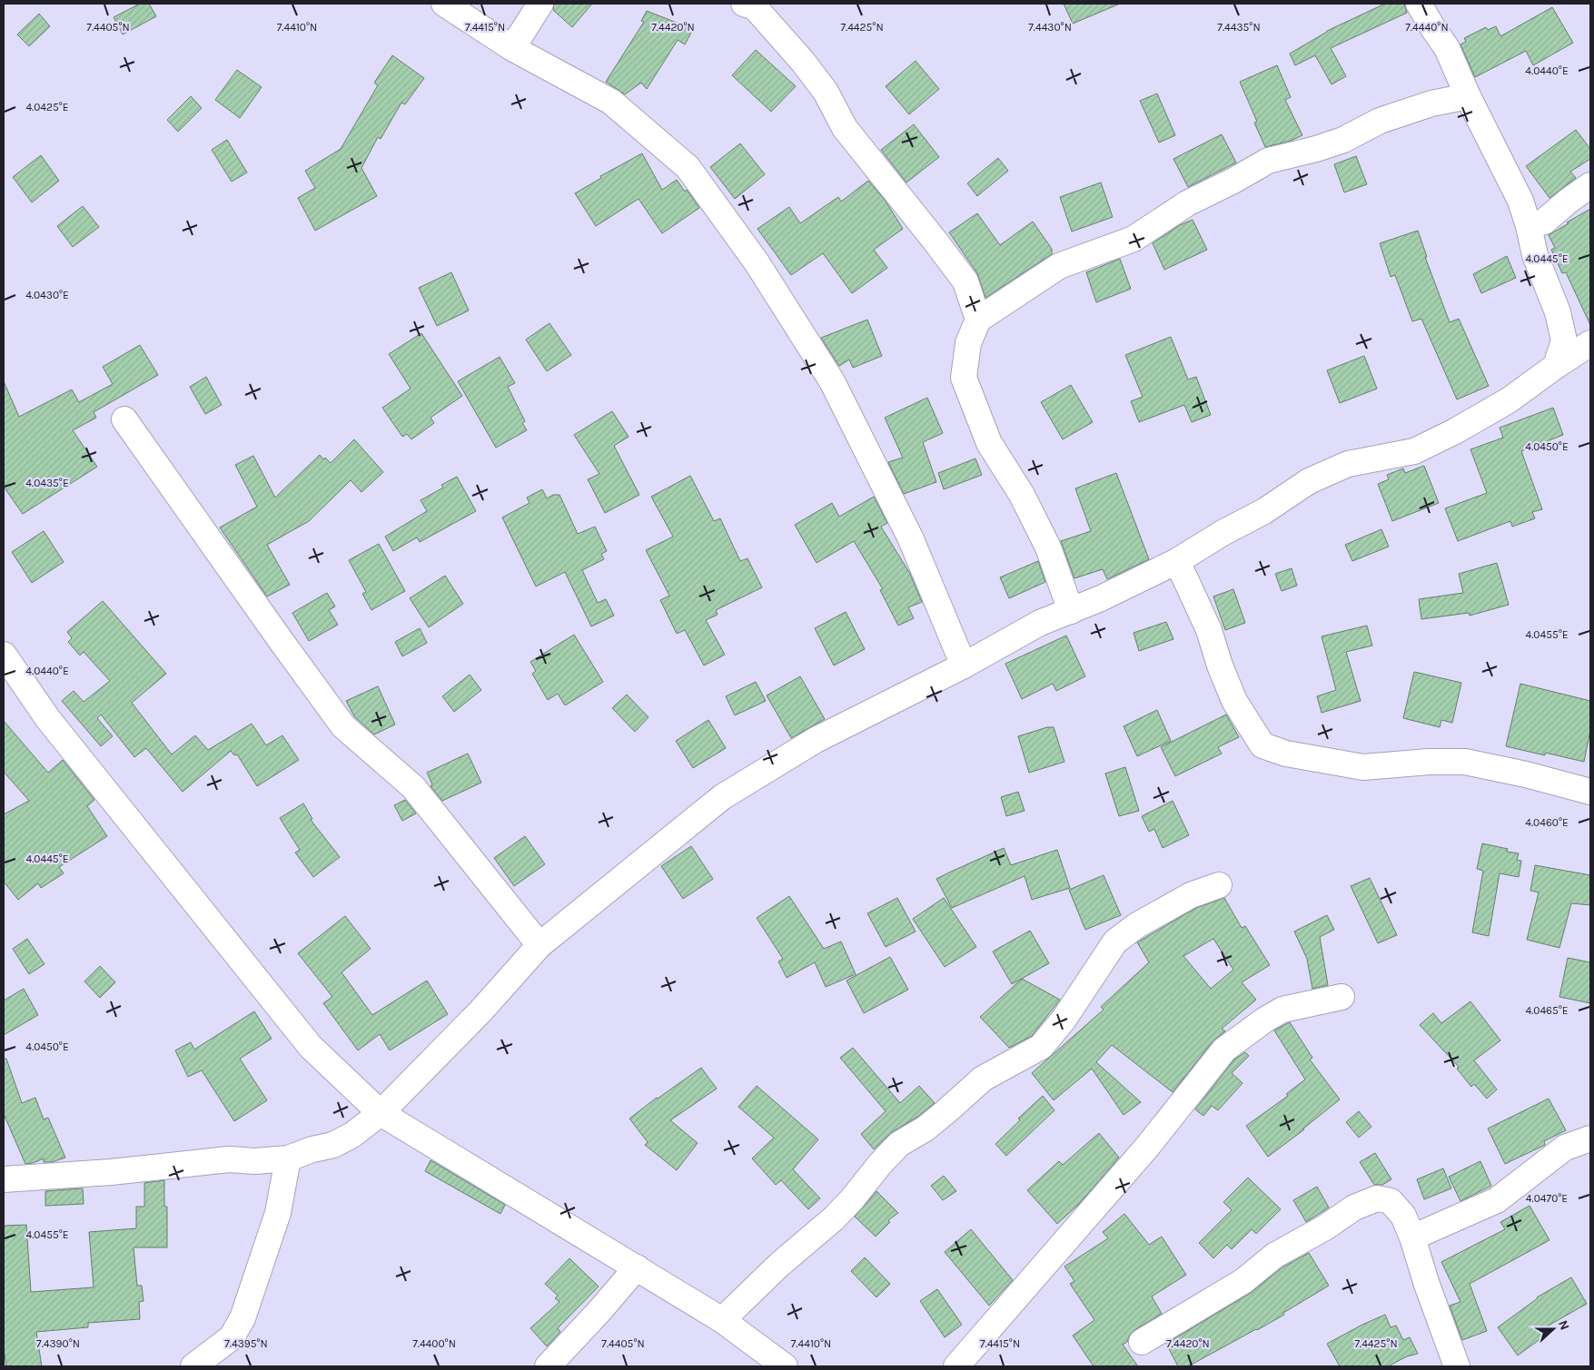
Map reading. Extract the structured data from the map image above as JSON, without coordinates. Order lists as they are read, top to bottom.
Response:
{
  "north": "right",
  "coordinates": [
    "7.4440°N",
    "7.4405°N",
    "7.4410°N",
    "7.4415°N",
    "7.4420°N",
    "7.4425°N",
    "7.4430°N",
    "7.4435°N",
    "4.0440°E",
    "4.0425°E",
    "4.0445°E",
    "4.0430°E",
    "4.0450°E",
    "4.0435°E",
    "4.0455°E",
    "4.0460°E",
    "4.0465°E",
    "4.0470°E",
    "7.4390°N",
    "7.4395°N",
    "7.4400°N"
  ]
}
